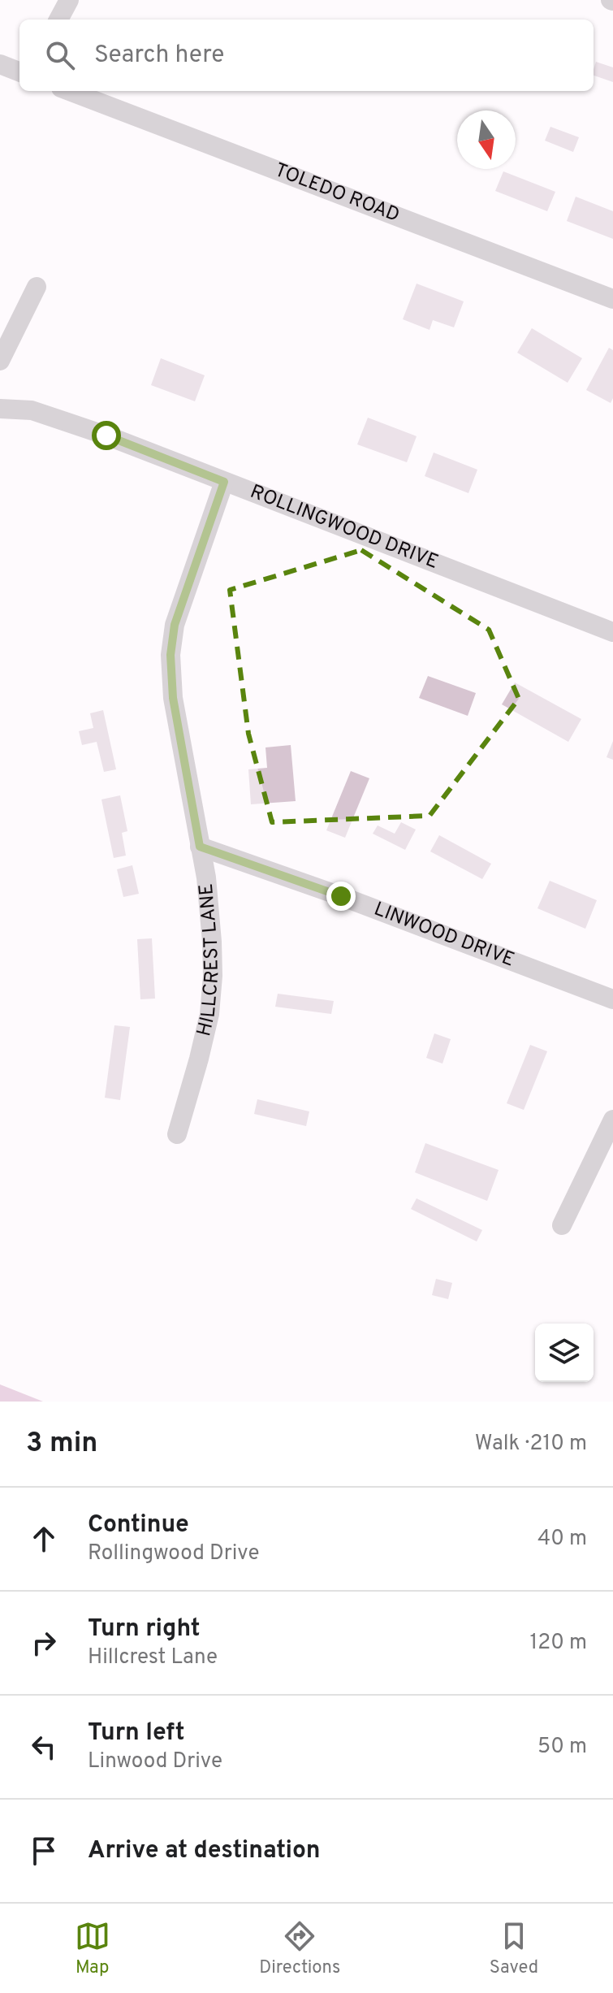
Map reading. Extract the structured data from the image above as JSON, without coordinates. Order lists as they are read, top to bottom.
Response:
{
  "streets": {
    "street": [
      "TOLEDO ROAD",
      "ROLLINGWOOD DRIVE",
      "LINWOOD DRIVE",
      "HILLCREST LANE"
    ]
  },
  "crossings": [
    ["ROLLINGWOOD DRIVE", "HILLCREST LANE"],
    ["LINWOOD DRIVE", "HILLCREST LANE"]
  ],
  "north": "bottom",
  "page": {
    "search": "Search here",
    "heading": ["3 min", "Walk · 210 m"],
    "list": [
      ["Continue", "Rollingwood Drive", "40 m"],
      ["Turn right", "Hillcrest Lane", "120 m"],
      ["Turn left", "Linwood Drive", "50 m"],
      "Arrive at destination"
    ],
    "nav": ["Map", "Directions", "Saved"]
  }
}
